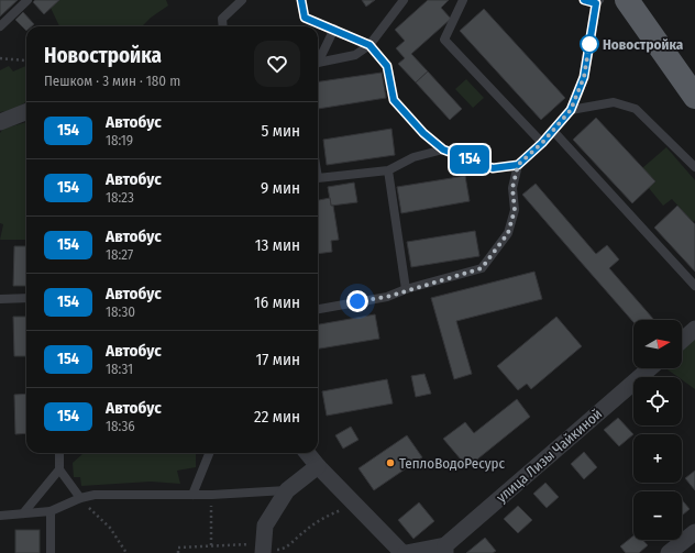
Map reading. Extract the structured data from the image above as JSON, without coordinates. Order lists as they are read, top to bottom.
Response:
{
  "streets": {
    "street": ["улица Лизы Чайкиной"]
  },
  "places": ["Новостройка", "ТеплоВодоРесурс"],
  "lines": ["bus line 154"],
  "north": "right",
  "page": {
    "on_map": "154",
    "heading": ["Новостройка", "Пешком · 3 мин · 180 m"],
    "list": [
      {
        "mark": "154",
        "name": "Автобус",
        "note": "18:19",
        "value": "5 мин"
      },
      {
        "mark": "154",
        "name": "Автобус",
        "note": "18:23",
        "value": "9 мин"
      },
      {
        "mark": "154",
        "name": "Автобус",
        "note": "18:27",
        "value": "13 мин"
      },
      {
        "mark": "154",
        "name": "Автобус",
        "note": "18:30",
        "value": "16 мин"
      },
      {
        "mark": "154",
        "name": "Автобус",
        "note": "18:31",
        "value": "17 мин"
      },
      {
        "mark": "154",
        "name": "Автобус",
        "note": "18:36",
        "value": "22 мин"
      }
    ],
    "map_buttons": ["+", "−"]
  }
}
